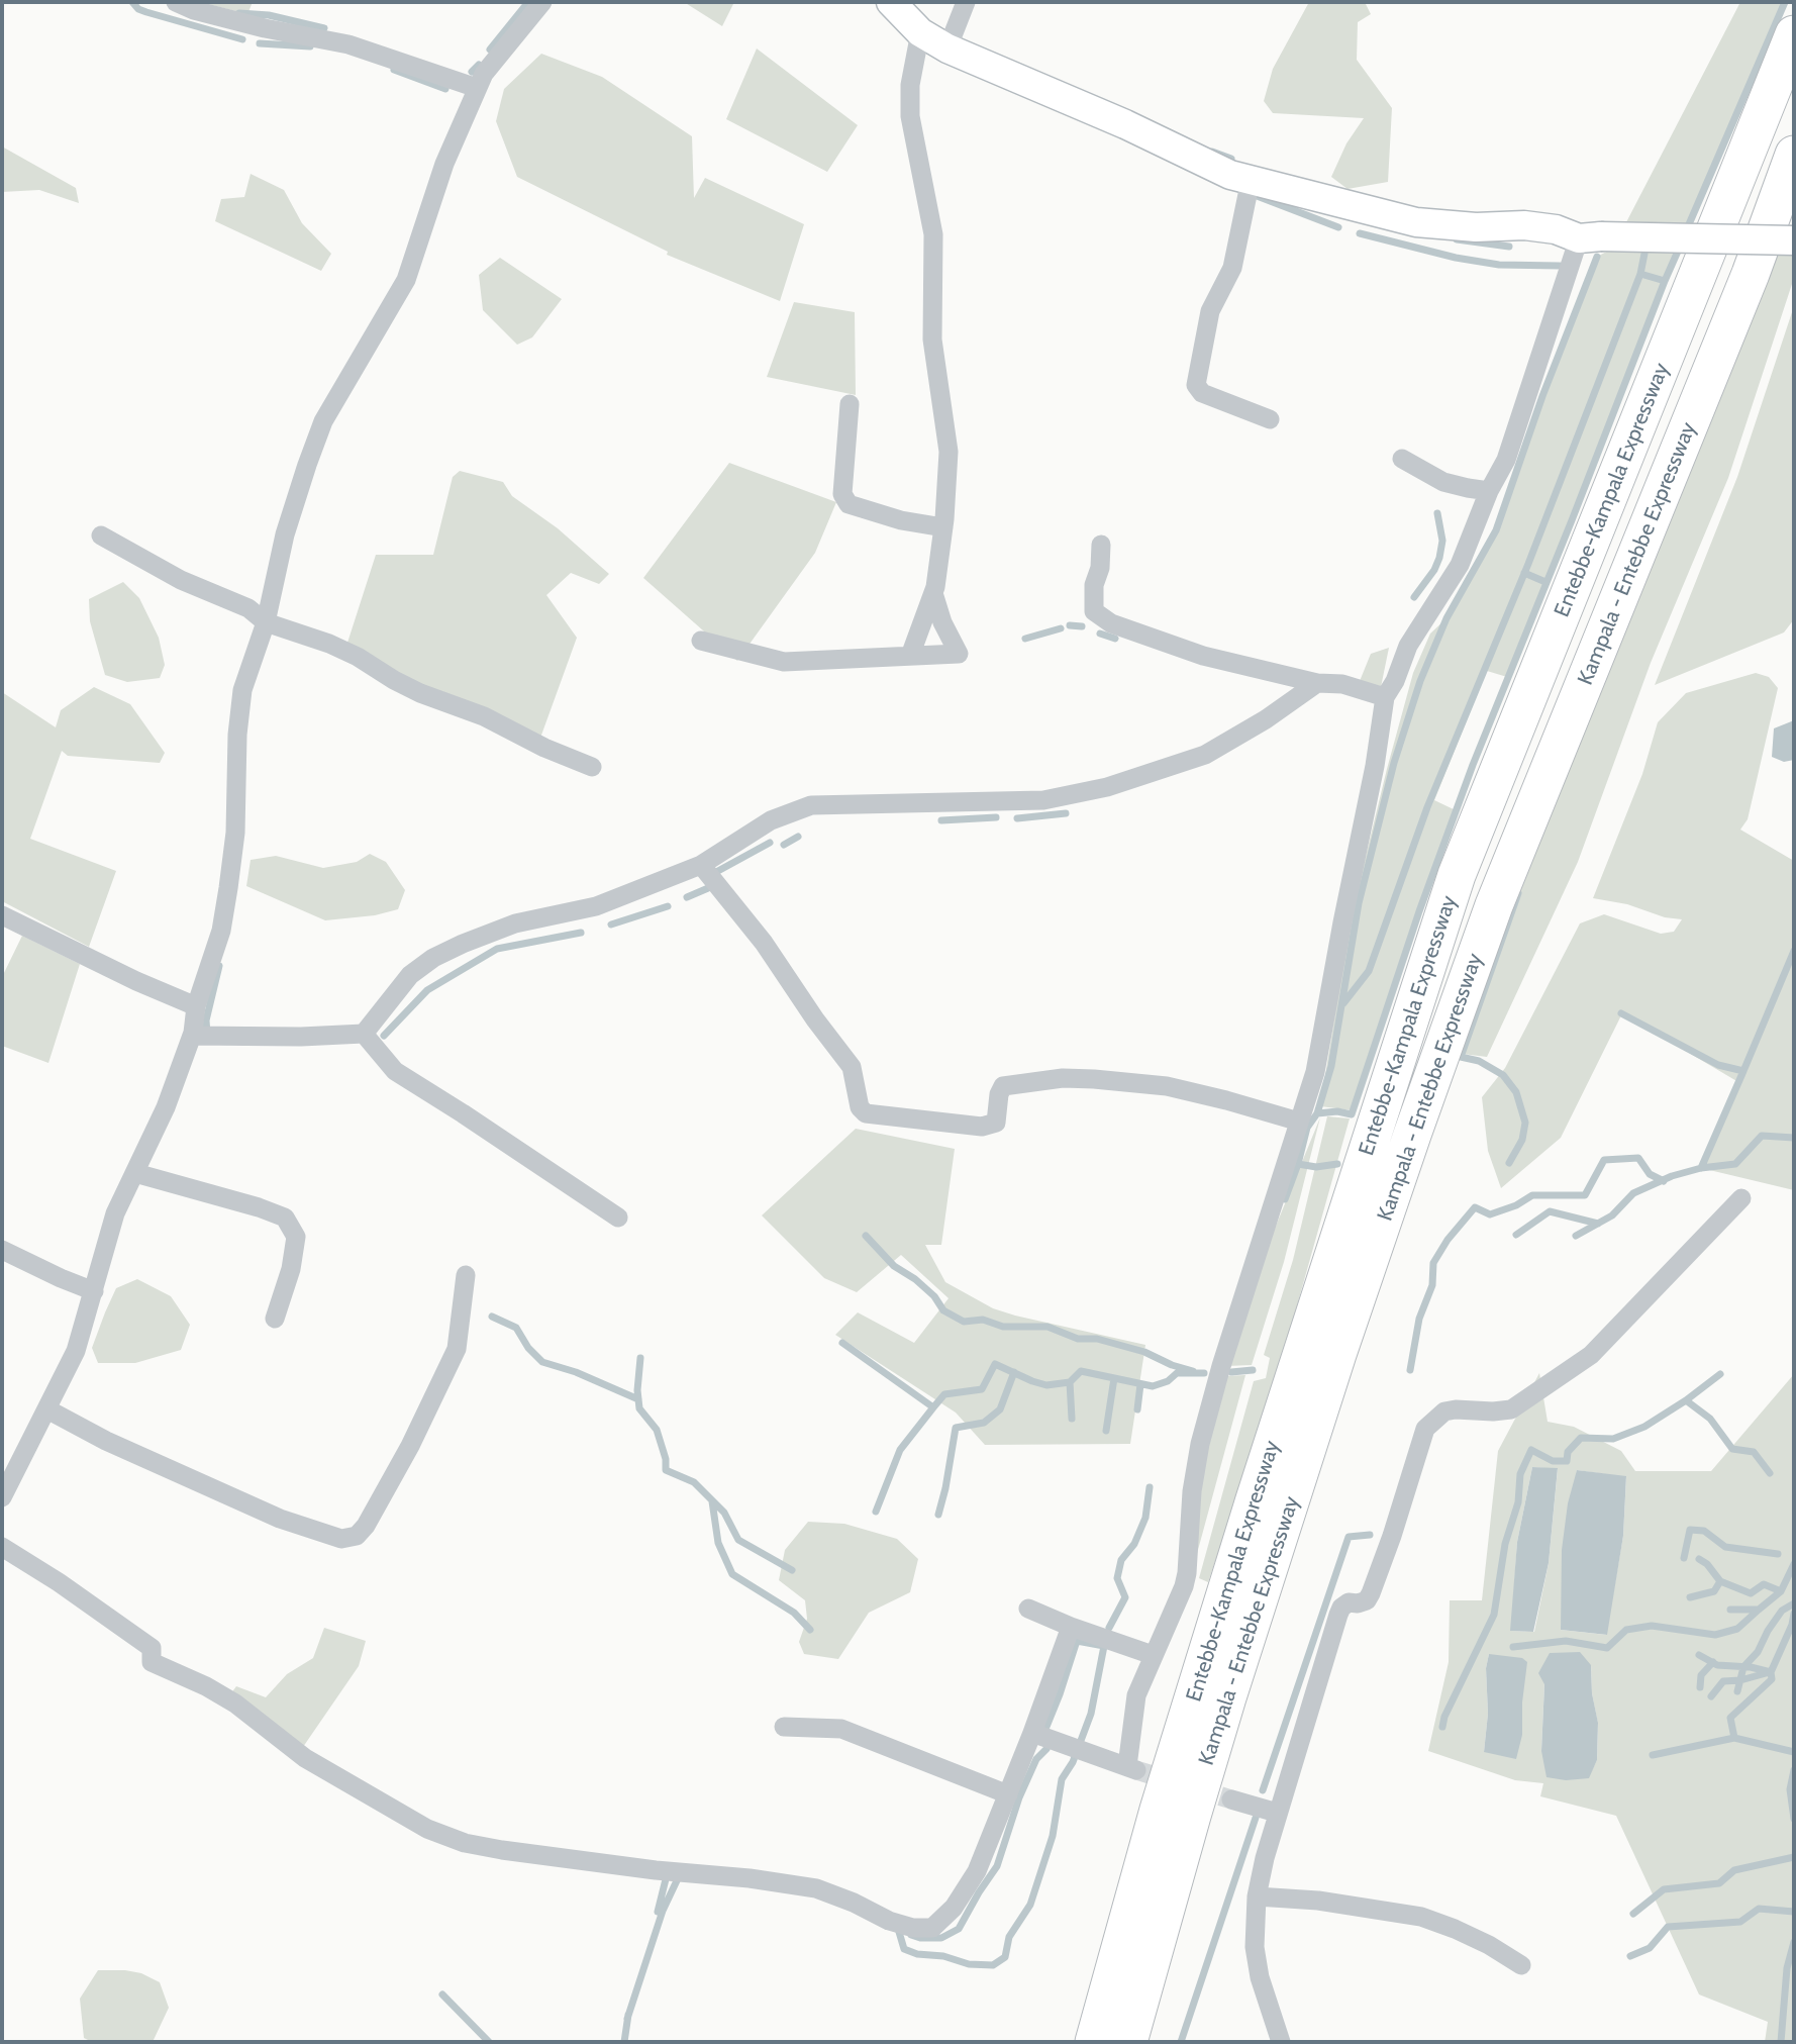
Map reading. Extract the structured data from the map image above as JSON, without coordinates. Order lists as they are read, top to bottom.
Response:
{
  "streets": {
    "highway": ["Entebbe-Kampala Expressway", "Kampala - Entebbe Expressway"]
  }
}
